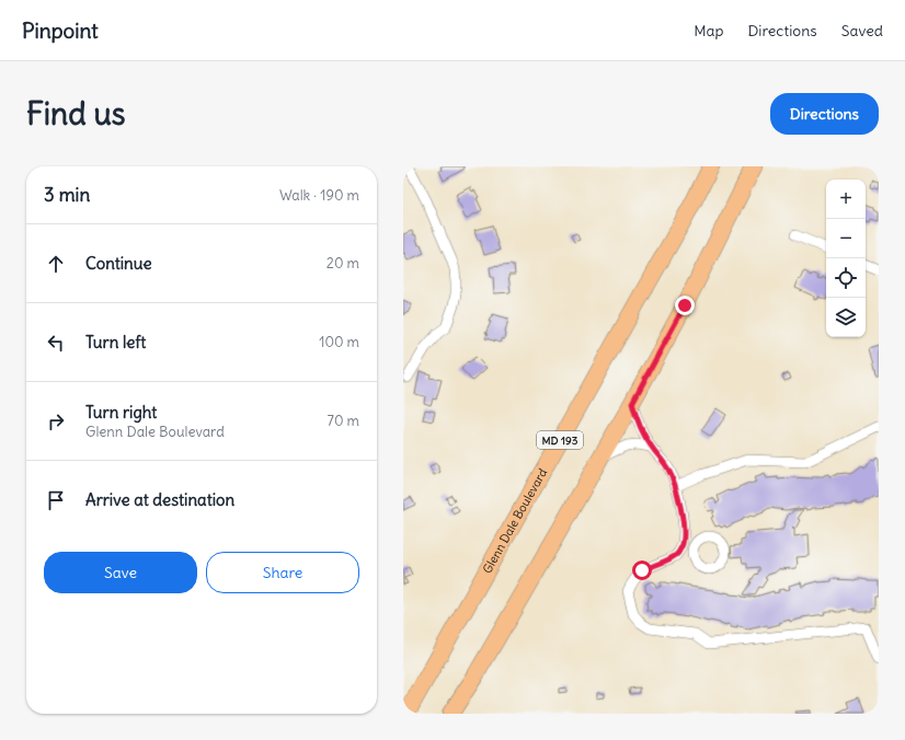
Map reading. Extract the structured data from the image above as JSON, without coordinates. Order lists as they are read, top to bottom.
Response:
{
  "streets": {
    "main road": ["MD 193", "Glenn Dale Boulevard"]
  },
  "page": {
    "header": "Pinpoint",
    "nav": ["Map", "Directions", "Saved"],
    "buttons": [
      "Directions",
      ["Save", "Share"]
    ],
    "title": "Find us",
    "heading": ["3 min", "Walk · 190 m"],
    "map_buttons": ["+", "−"],
    "list": [
      ["Continue", "20 m"],
      ["Turn left", "100 m"],
      ["Turn right", "Glenn Dale Boulevard", "70 m"],
      "Arrive at destination"
    ]
  }
}
